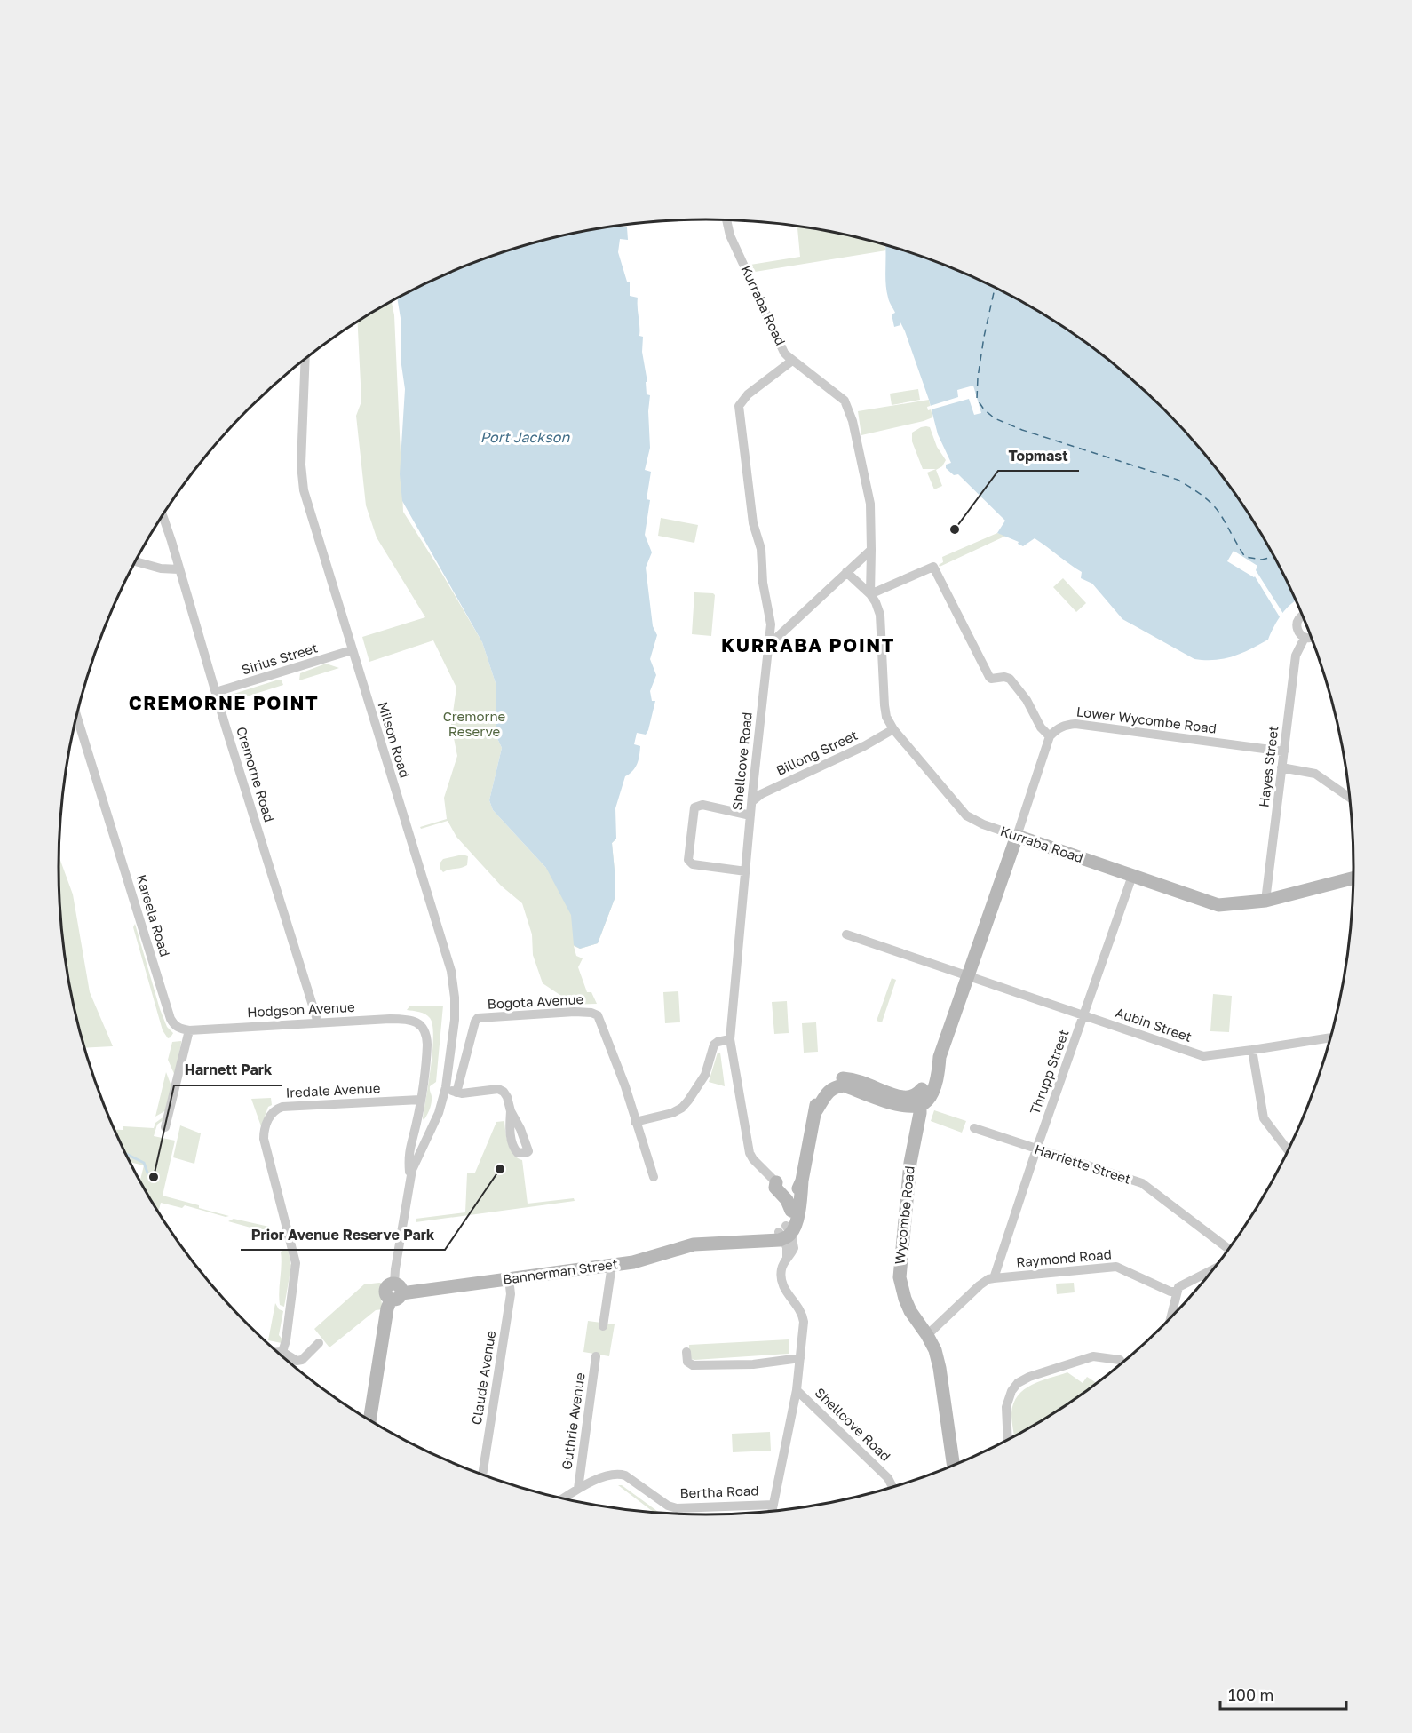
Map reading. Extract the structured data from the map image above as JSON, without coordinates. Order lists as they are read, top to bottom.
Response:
{
  "streets": {
    "main road": ["Kurraba Road", "Wycombe Road", "Bannerman Street"],
    "street": [
      "Sirius Street",
      "Lower Wycombe Road",
      "Milson Road",
      "Billong Street",
      "Shellcove Road",
      "Hayes Street",
      "Cremorne Road",
      "Kareela Road",
      "Bogota Avenue",
      "Hodgson Avenue",
      "Aubin Street",
      "Thrupp Street",
      "Iredale Avenue",
      "Harriette Street",
      "Raymond Road",
      "Claude Avenue",
      "Guthrie Avenue",
      "Bertha Road"
    ]
  },
  "crossings": [
    ["Kurraba Road", "Billong Street"],
    ["Kurraba Road", "Shellcove Road"],
    ["Kurraba Road", "Hayes Street"],
    ["Kurraba Road", "Thrupp Street"],
    ["Kurraba Road", "Wycombe Road"],
    ["Sirius Street", "Milson Road"],
    ["Sirius Street", "Cremorne Road"],
    ["Lower Wycombe Road", "Hayes Street"],
    ["Billong Street", "Shellcove Road"],
    ["Shellcove Road", "Bannerman Street"],
    ["Cremorne Road", "Hodgson Avenue"],
    ["Kareela Road", "Hodgson Avenue"],
    ["Hodgson Avenue", "Iredale Avenue"],
    ["Aubin Street", "Thrupp Street"],
    ["Aubin Street", "Wycombe Road"],
    ["Thrupp Street", "Harriette Street"],
    ["Thrupp Street", "Raymond Road"],
    ["Wycombe Road", "Raymond Road"],
    ["Bannerman Street", "Claude Avenue"],
    ["Guthrie Avenue", "Bertha Road"]
  ],
  "districts": ["KURRABA POINT", "CREMORNE POINT"],
  "water": ["Port Jackson"],
  "parks": ["Cremorne Reserve"],
  "places": ["Topmast", "Prior Avenue Reserve Park", "Harnett Park"],
  "scale_bar": "100 m"
}
